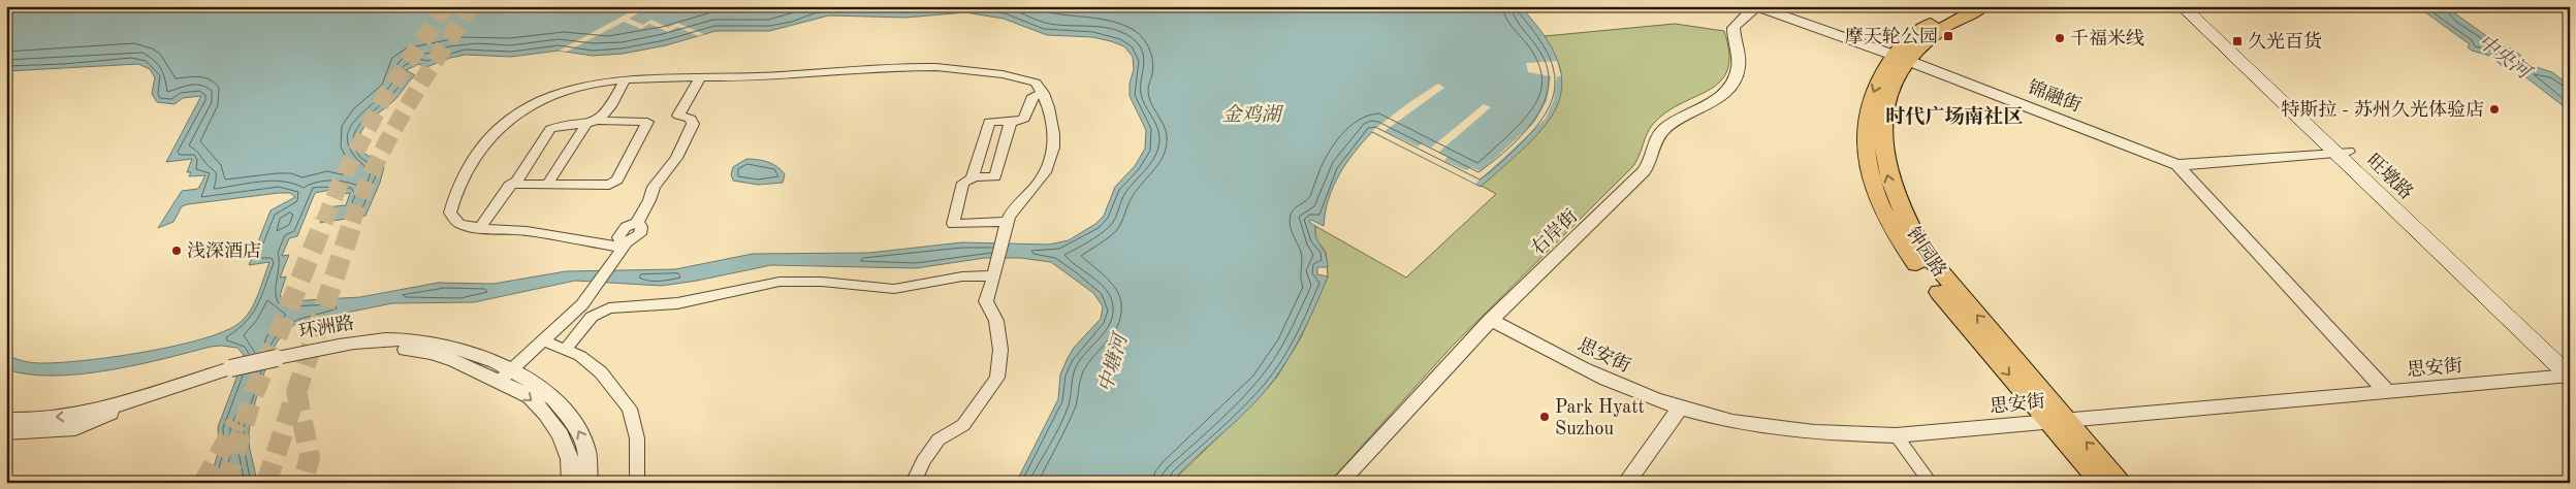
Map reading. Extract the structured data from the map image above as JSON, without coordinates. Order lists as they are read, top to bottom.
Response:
{
  "streets": {
    "main road": ["旺墩路", "钟园路"],
    "street": [
      "锦融街",
      "右岸街",
      "环洲路",
      "思安街"
    ]
  },
  "crossings": [
    ["锦融街", "旺墩路"],
    ["锦融街", "右岸街"],
    ["锦融街", "钟园路"],
    ["旺墩路", "思安街"],
    ["右岸街", "思安街"],
    ["钟园路", "思安街"]
  ],
  "districts": ["时代广场南社区"],
  "water": ["中央河", "金鸡湖", "中塘河"],
  "places": {
    "transit": ["摩天轮公园", "久光百货"],
    "other": [
      "千福米线",
      "特斯拉 - 苏州久光体验店",
      "浅深酒店",
      "Park Hyatt Suzhou"
    ]
  }
}
